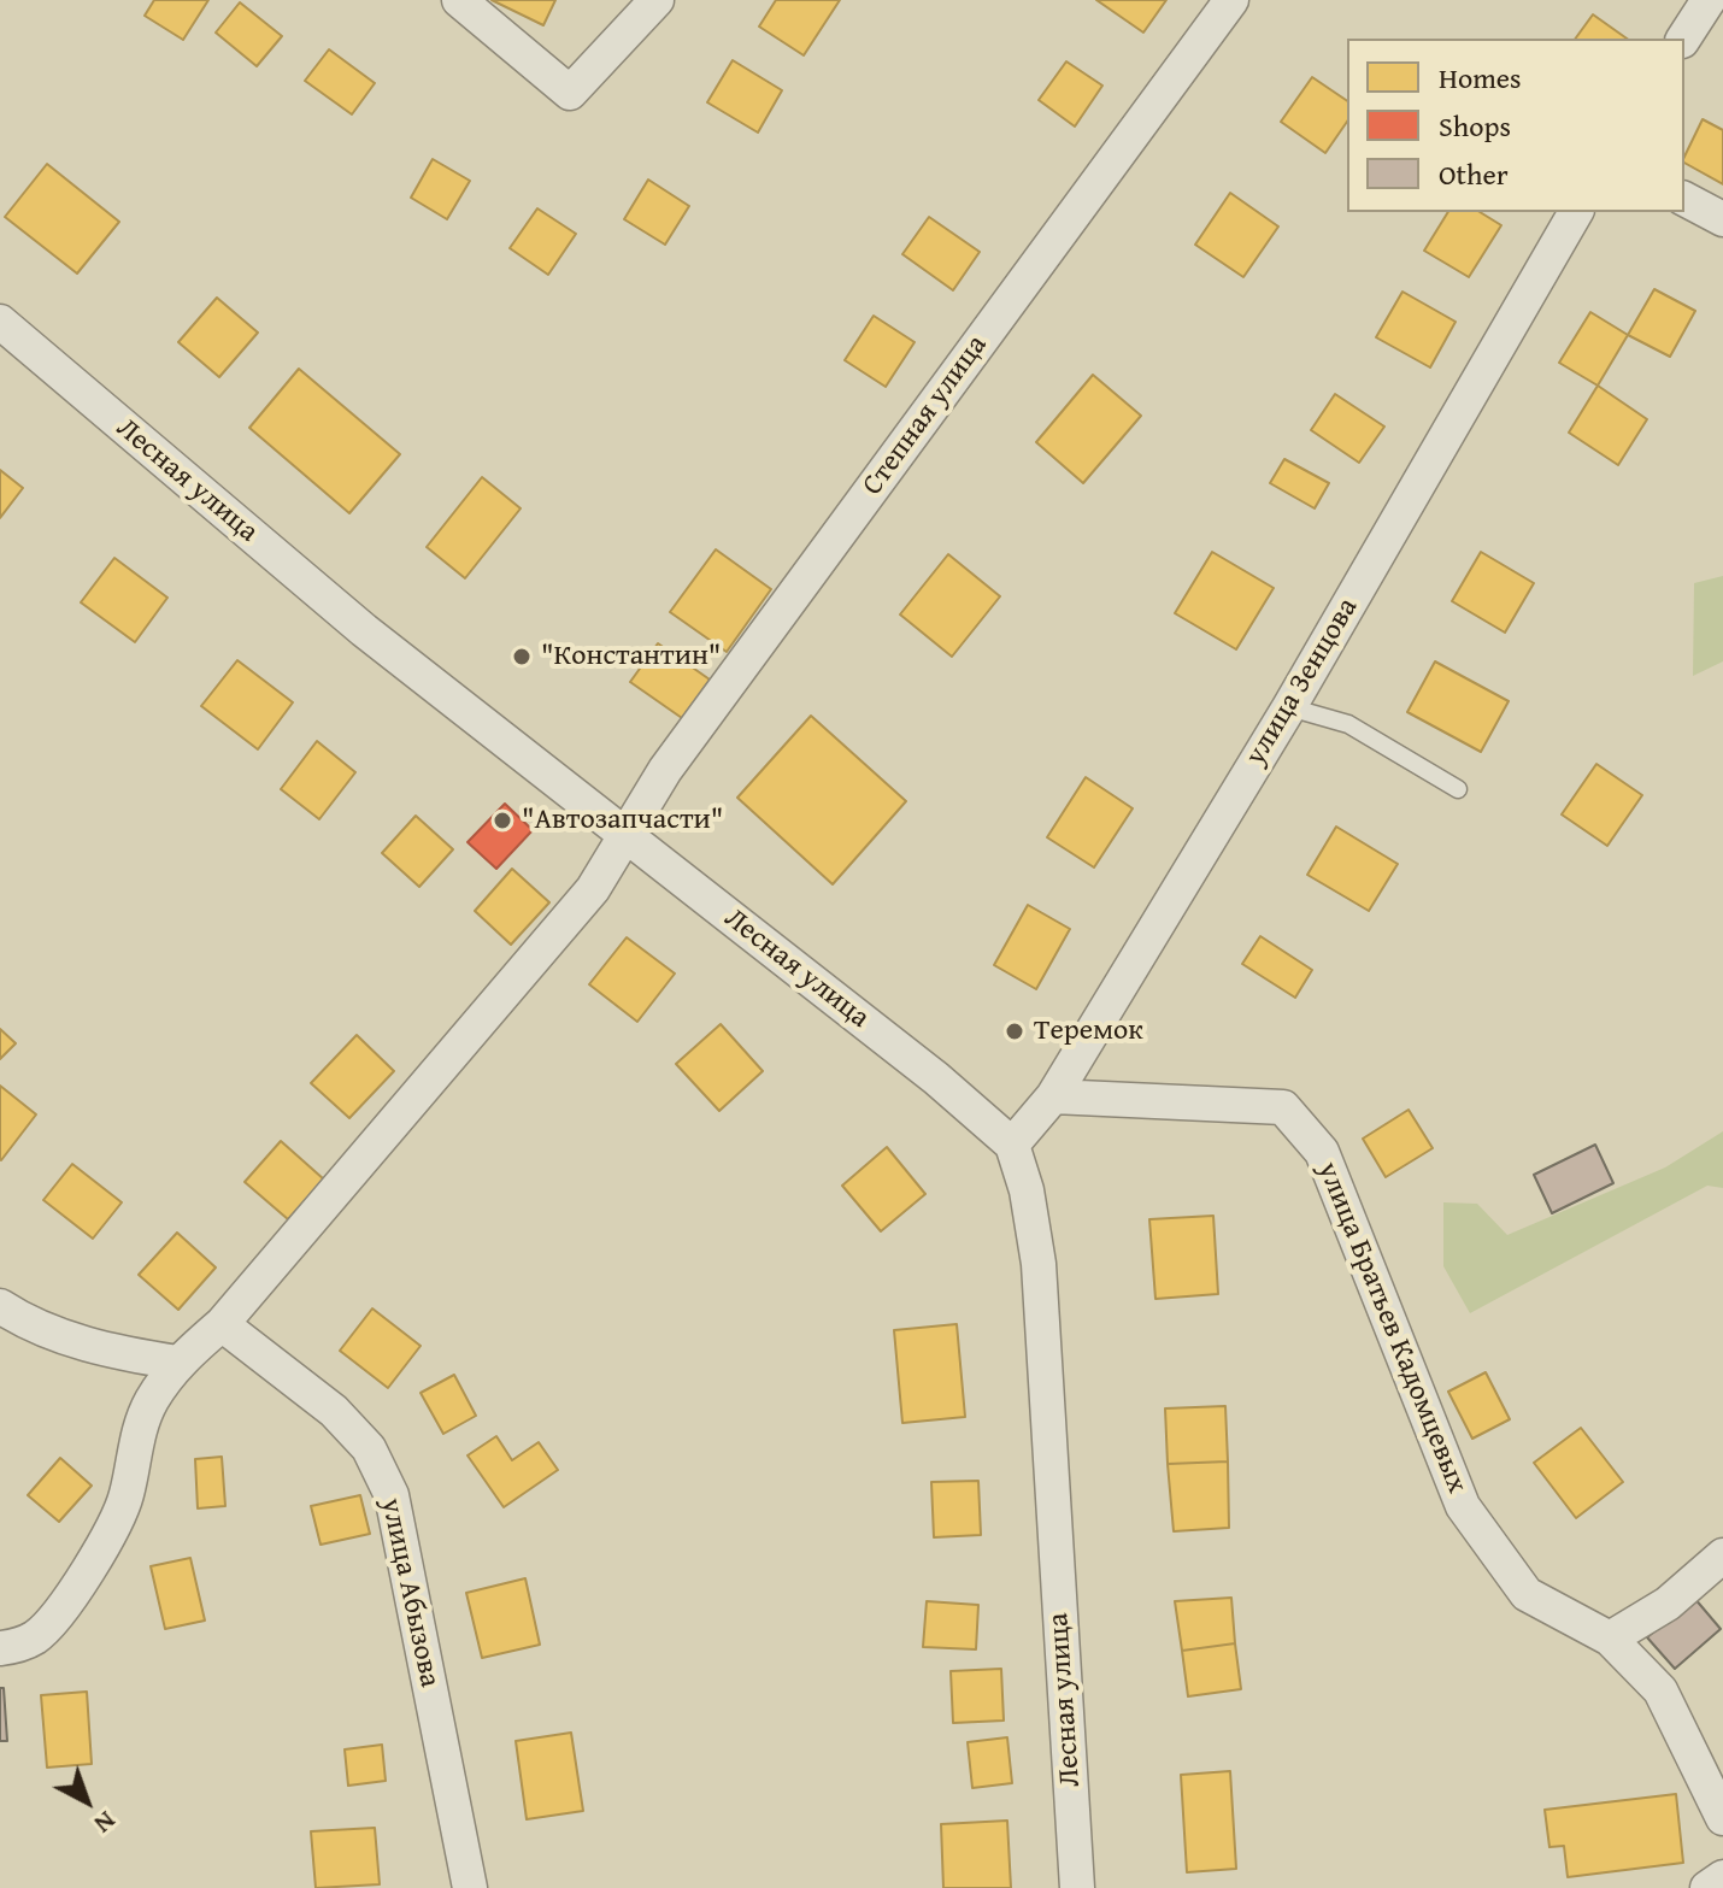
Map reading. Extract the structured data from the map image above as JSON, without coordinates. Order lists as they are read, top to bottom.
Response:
{
  "streets": {
    "street": [
      "Степная улица",
      "Лесная улица",
      "улица Зенцова",
      "улица Братьев Кадомцевых",
      "улица Абызова"
    ]
  },
  "crossings": [
    ["Степная улица", "Лесная улица"],
    ["Степная улица", "улица Абызова"],
    ["Лесная улица", "улица Зенцова"],
    ["улица Зенцова", "улица Братьев Кадомцевых"]
  ],
  "places": ["\"Константин\"", "\"Автозапчасти\"", "Теремок"],
  "legend": ["Homes", "Shops", "Other"],
  "north": "bottom right"
}
